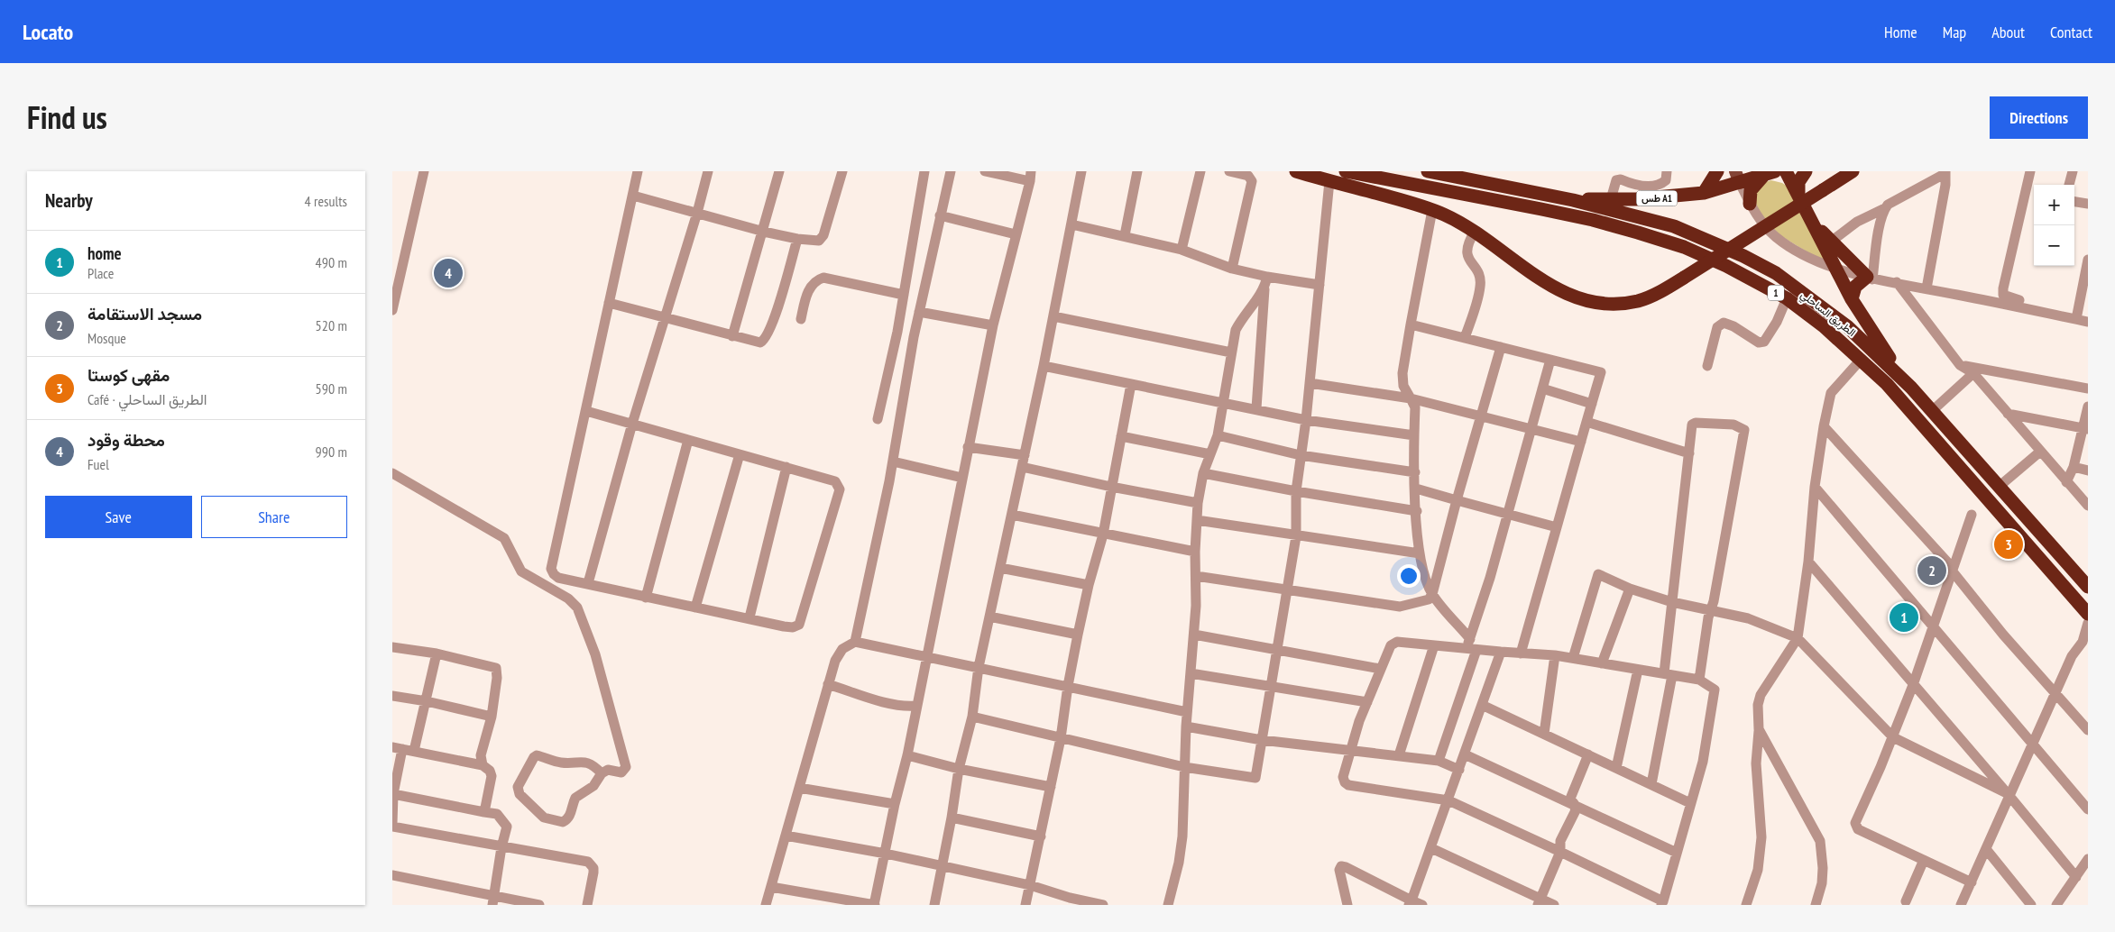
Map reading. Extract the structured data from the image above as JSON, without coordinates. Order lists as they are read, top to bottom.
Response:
{
  "streets": {
    "highway": ["طس A1", "1", "الطريق الساحلي"]
  },
  "page": {
    "header": "Locato",
    "nav": [
      "Home",
      "Map",
      "About",
      "Contact"
    ],
    "title": "Find us",
    "buttons": [
      "Directions",
      ["Save", "Share"]
    ],
    "heading": ["Nearby", "4 results"],
    "map_buttons": ["+", "−"],
    "list": [
      {
        "mark": "1",
        "name": "home",
        "note": "Place",
        "value": "490 m"
      },
      {
        "mark": "2",
        "name": "مسجد الاستقامة",
        "note": "Mosque",
        "value": "520 m"
      },
      {
        "mark": "3",
        "name": "مقهى كوستا",
        "note": "Café · الطريق الساحلي",
        "value": "590 m"
      },
      {
        "mark": "4",
        "name": "محطة وقود",
        "note": "Fuel",
        "value": "990 m"
      }
    ],
    "pins": [
      "4",
      "3",
      "2",
      "1"
    ]
  }
}
